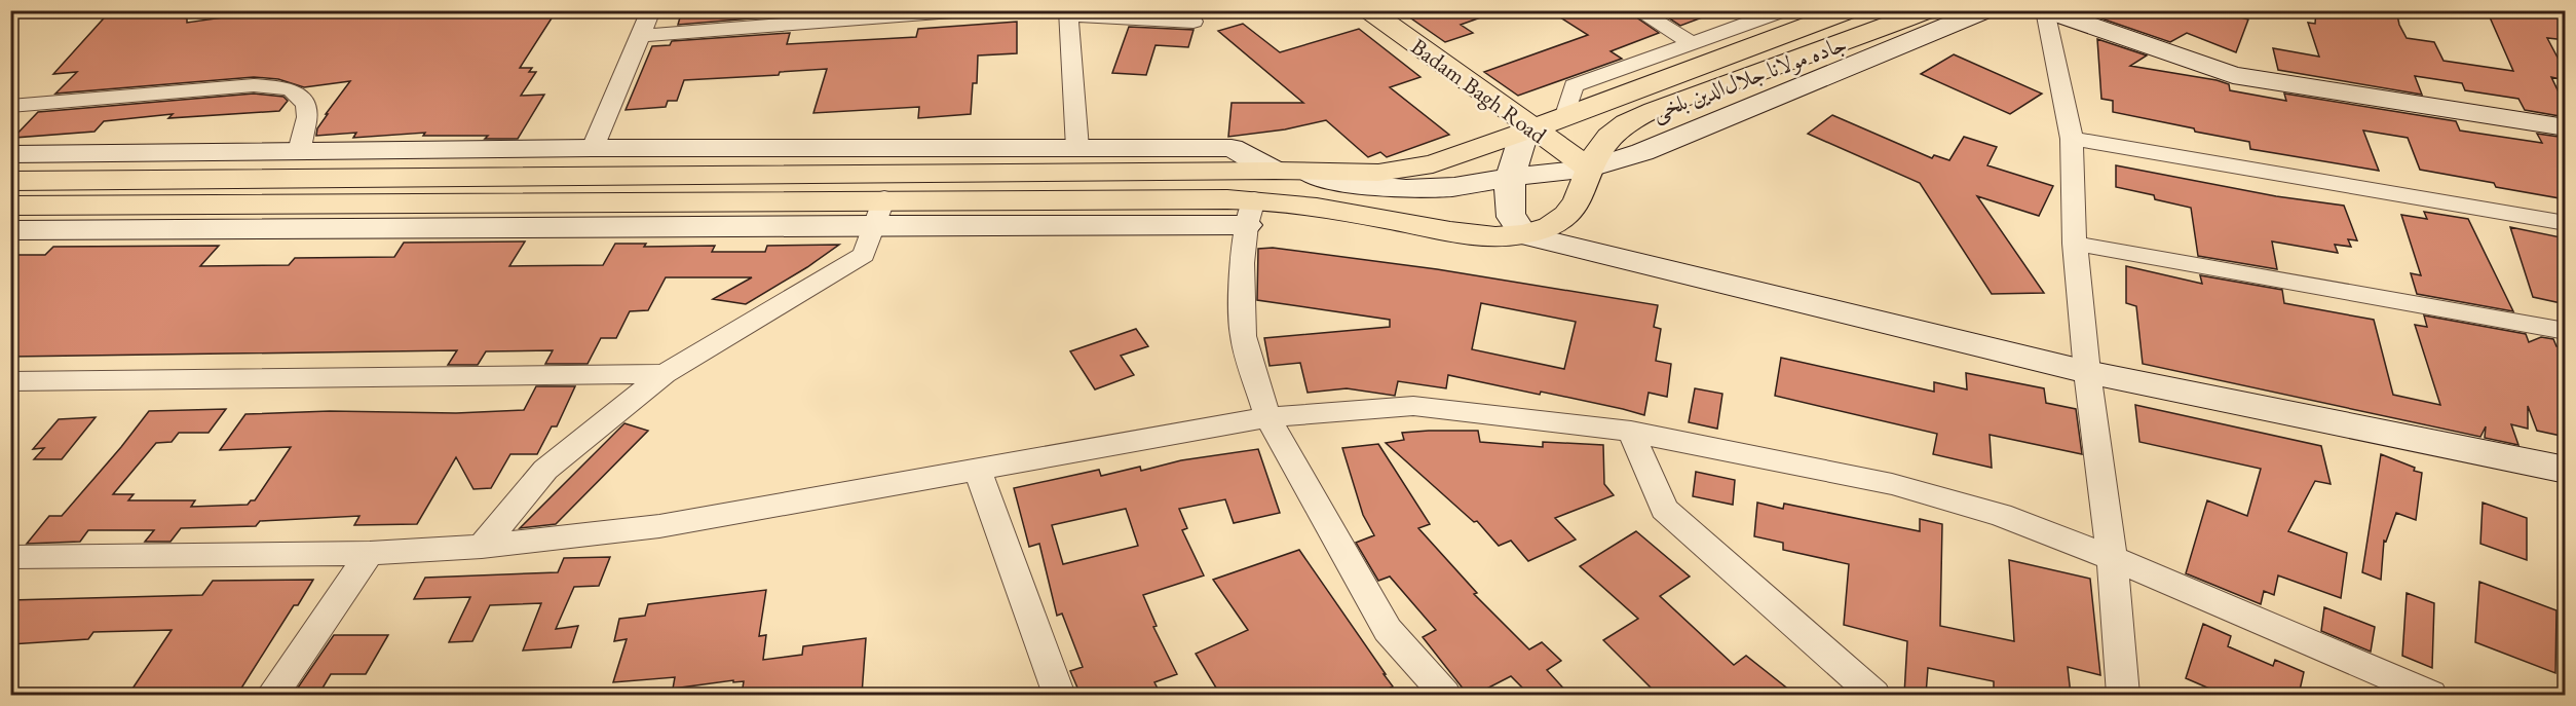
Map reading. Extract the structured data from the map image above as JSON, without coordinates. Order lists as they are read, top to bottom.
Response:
{
  "streets": {
    "main road": ["جاده مولانا جلال‌الدین بلخی", "Badam Bagh Road"]
  },
  "crossings": [
    ["جاده مولانا جلال‌الدین بلخی", "Badam Bagh Road"]
  ]
}
